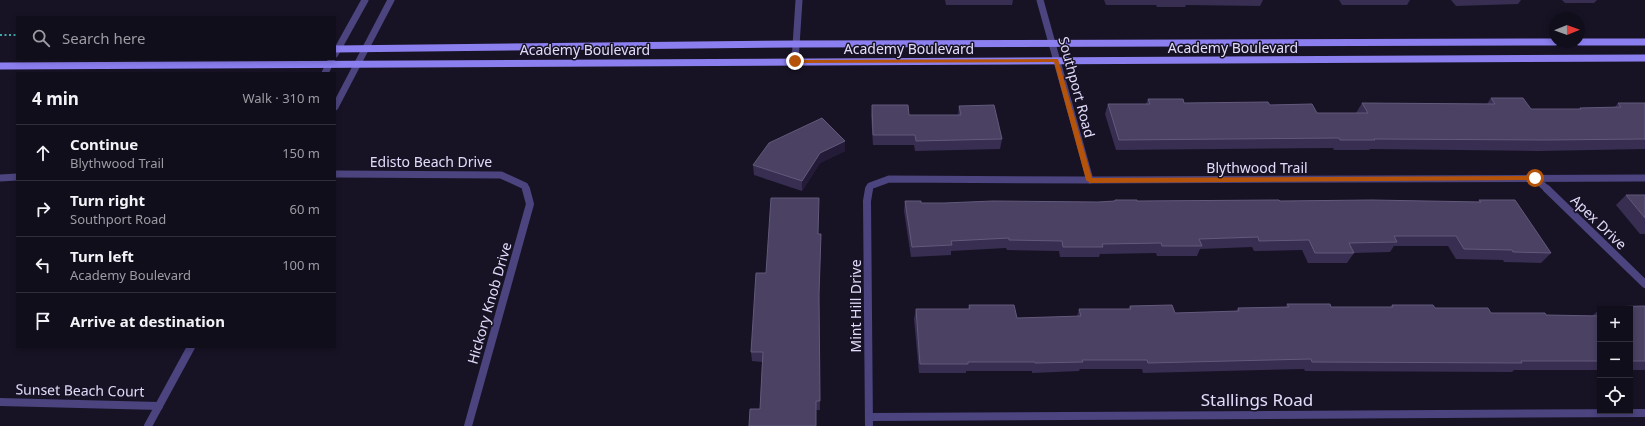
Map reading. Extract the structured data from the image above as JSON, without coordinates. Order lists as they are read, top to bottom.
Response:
{
  "streets": {
    "main road": ["Academy Boulevard"],
    "street": [
      "Southport Road",
      "Edisto Beach Drive",
      "Blythwood Trail",
      "Apex Drive",
      "Hickory Knob Drive",
      "Mint Hill Drive",
      "Sunset Beach Court",
      "Stallings Road"
    ]
  },
  "crossings": [
    ["Academy Boulevard", "Southport Road"],
    ["Southport Road", "Blythwood Trail"],
    ["Edisto Beach Drive", "Hickory Knob Drive"],
    ["Blythwood Trail", "Apex Drive"],
    ["Blythwood Trail", "Mint Hill Drive"],
    ["Mint Hill Drive", "Stallings Road"]
  ],
  "north": "right",
  "page": {
    "search": "Search here",
    "heading": ["4 min", "Walk · 310 m"],
    "list": [
      ["Continue", "Blythwood Trail", "150 m"],
      ["Turn right", "Southport Road", "60 m"],
      ["Turn left", "Academy Boulevard", "100 m"],
      "Arrive at destination"
    ],
    "map_buttons": ["+", "−"]
  }
}
